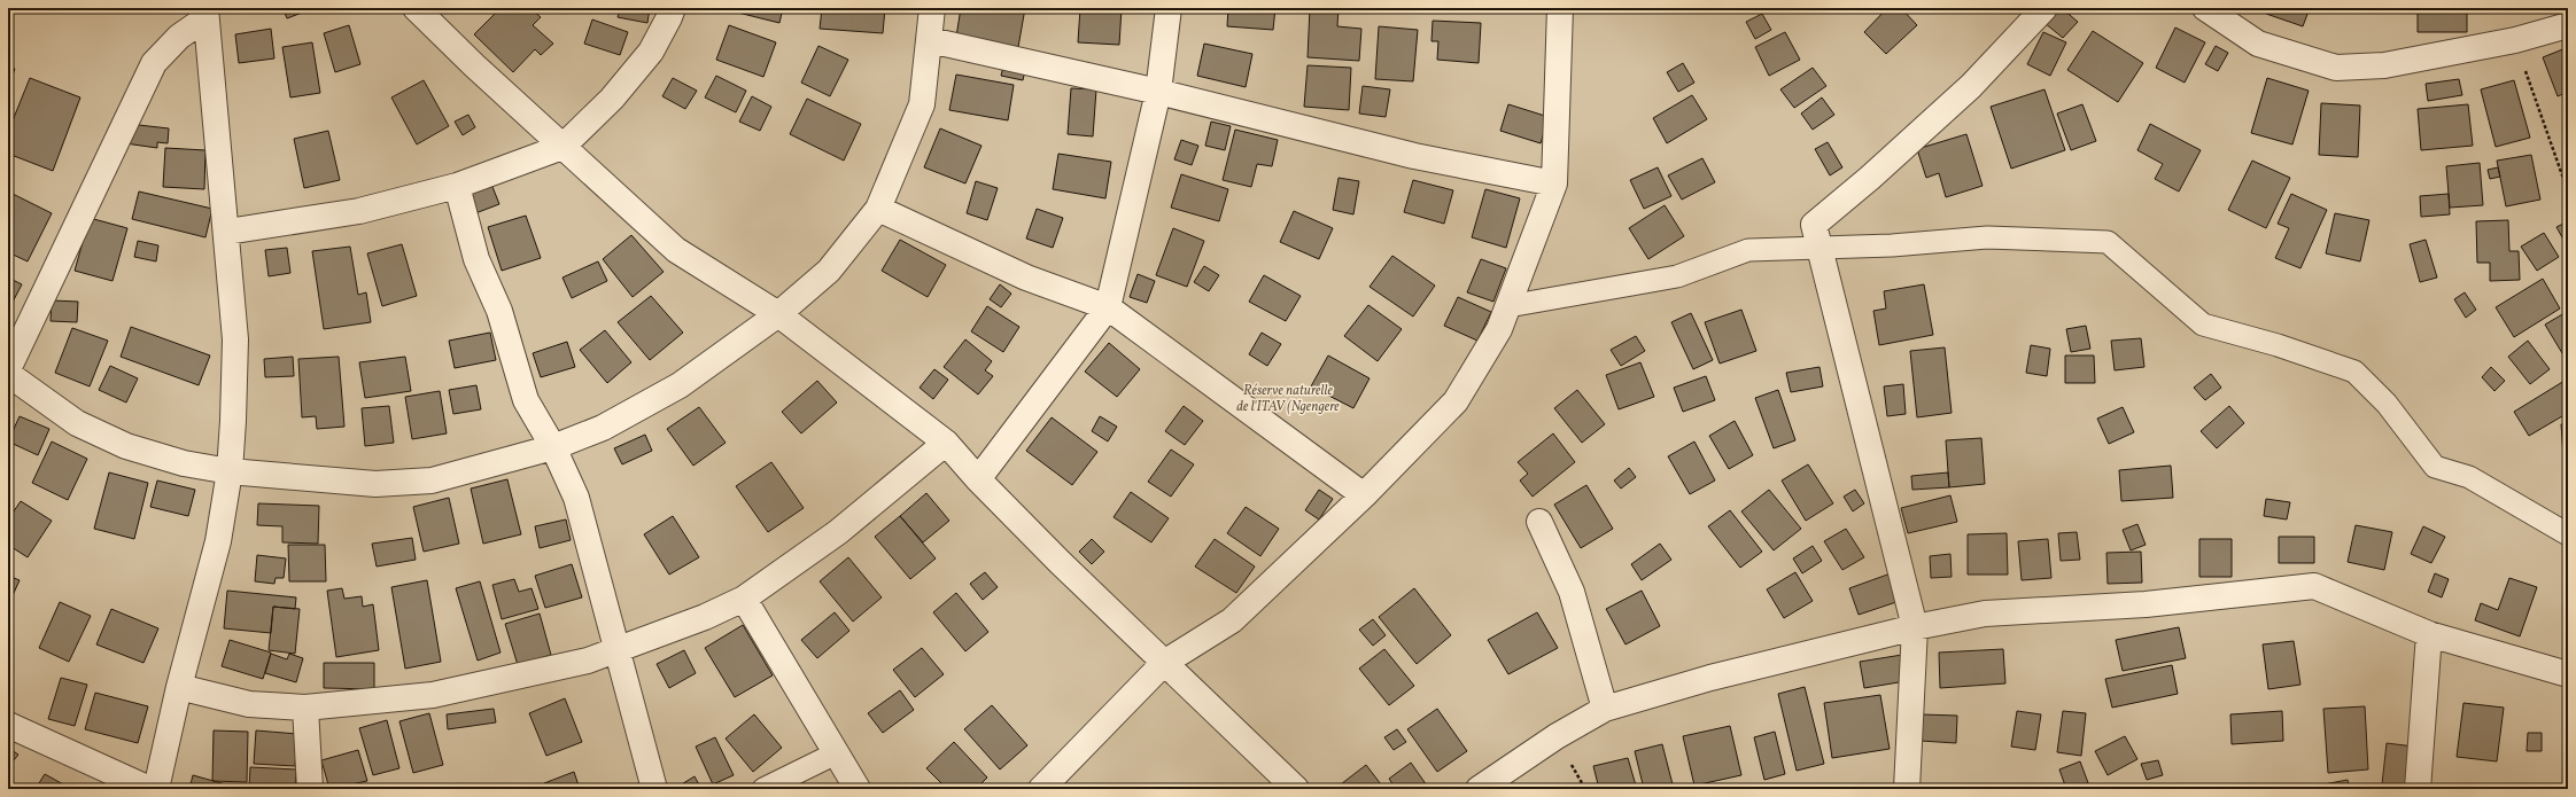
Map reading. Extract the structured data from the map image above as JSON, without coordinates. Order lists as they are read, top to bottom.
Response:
{
  "parks": ["Réserve naturelle de l'ITAV (Ngengere"]
}
